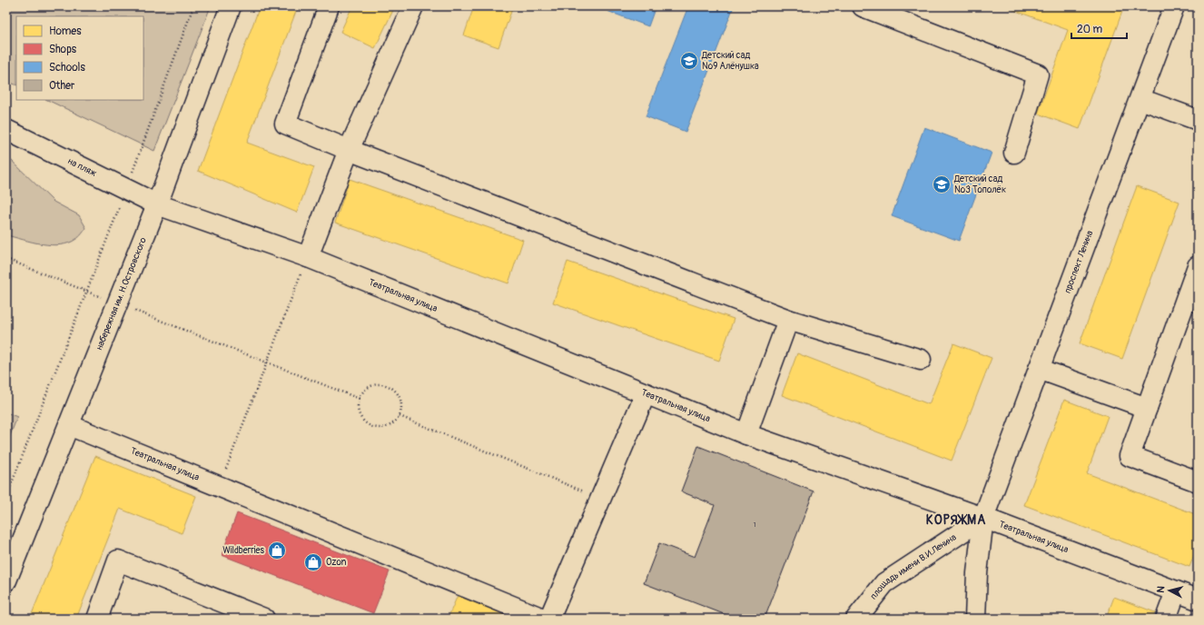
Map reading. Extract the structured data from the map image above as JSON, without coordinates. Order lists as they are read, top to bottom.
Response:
{
  "streets": {
    "street": [
      "на пляж",
      "проспект Ленина",
      "набережная им. Н.Островского",
      "Театральная улица",
      "площадь имени В.И.Ленина"
    ]
  },
  "crossings": [
    ["на пляж", "набережная им. Н.Островского"],
    ["на пляж", "Театральная улица"],
    ["проспект Ленина", "Театральная улица"],
    ["проспект Ленина", "площадь имени В.И.Ленина"],
    ["набережная им. Н.Островского", "Театральная улица"],
    ["Театральная улица", "площадь имени В.И.Ленина"]
  ],
  "districts": ["КОРЯЖМА"],
  "places": {
    "school or university": ["Детский сад №9 Алёнушка", "Детский сад №3 Тополёк"],
    "shop": ["Wildberries", "Ozon"]
  },
  "house_numbers": ["1"],
  "legend": [
    "Homes",
    "Shops",
    "Schools",
    "Other"
  ],
  "scale_bar": "20 m",
  "north": "left"
}
